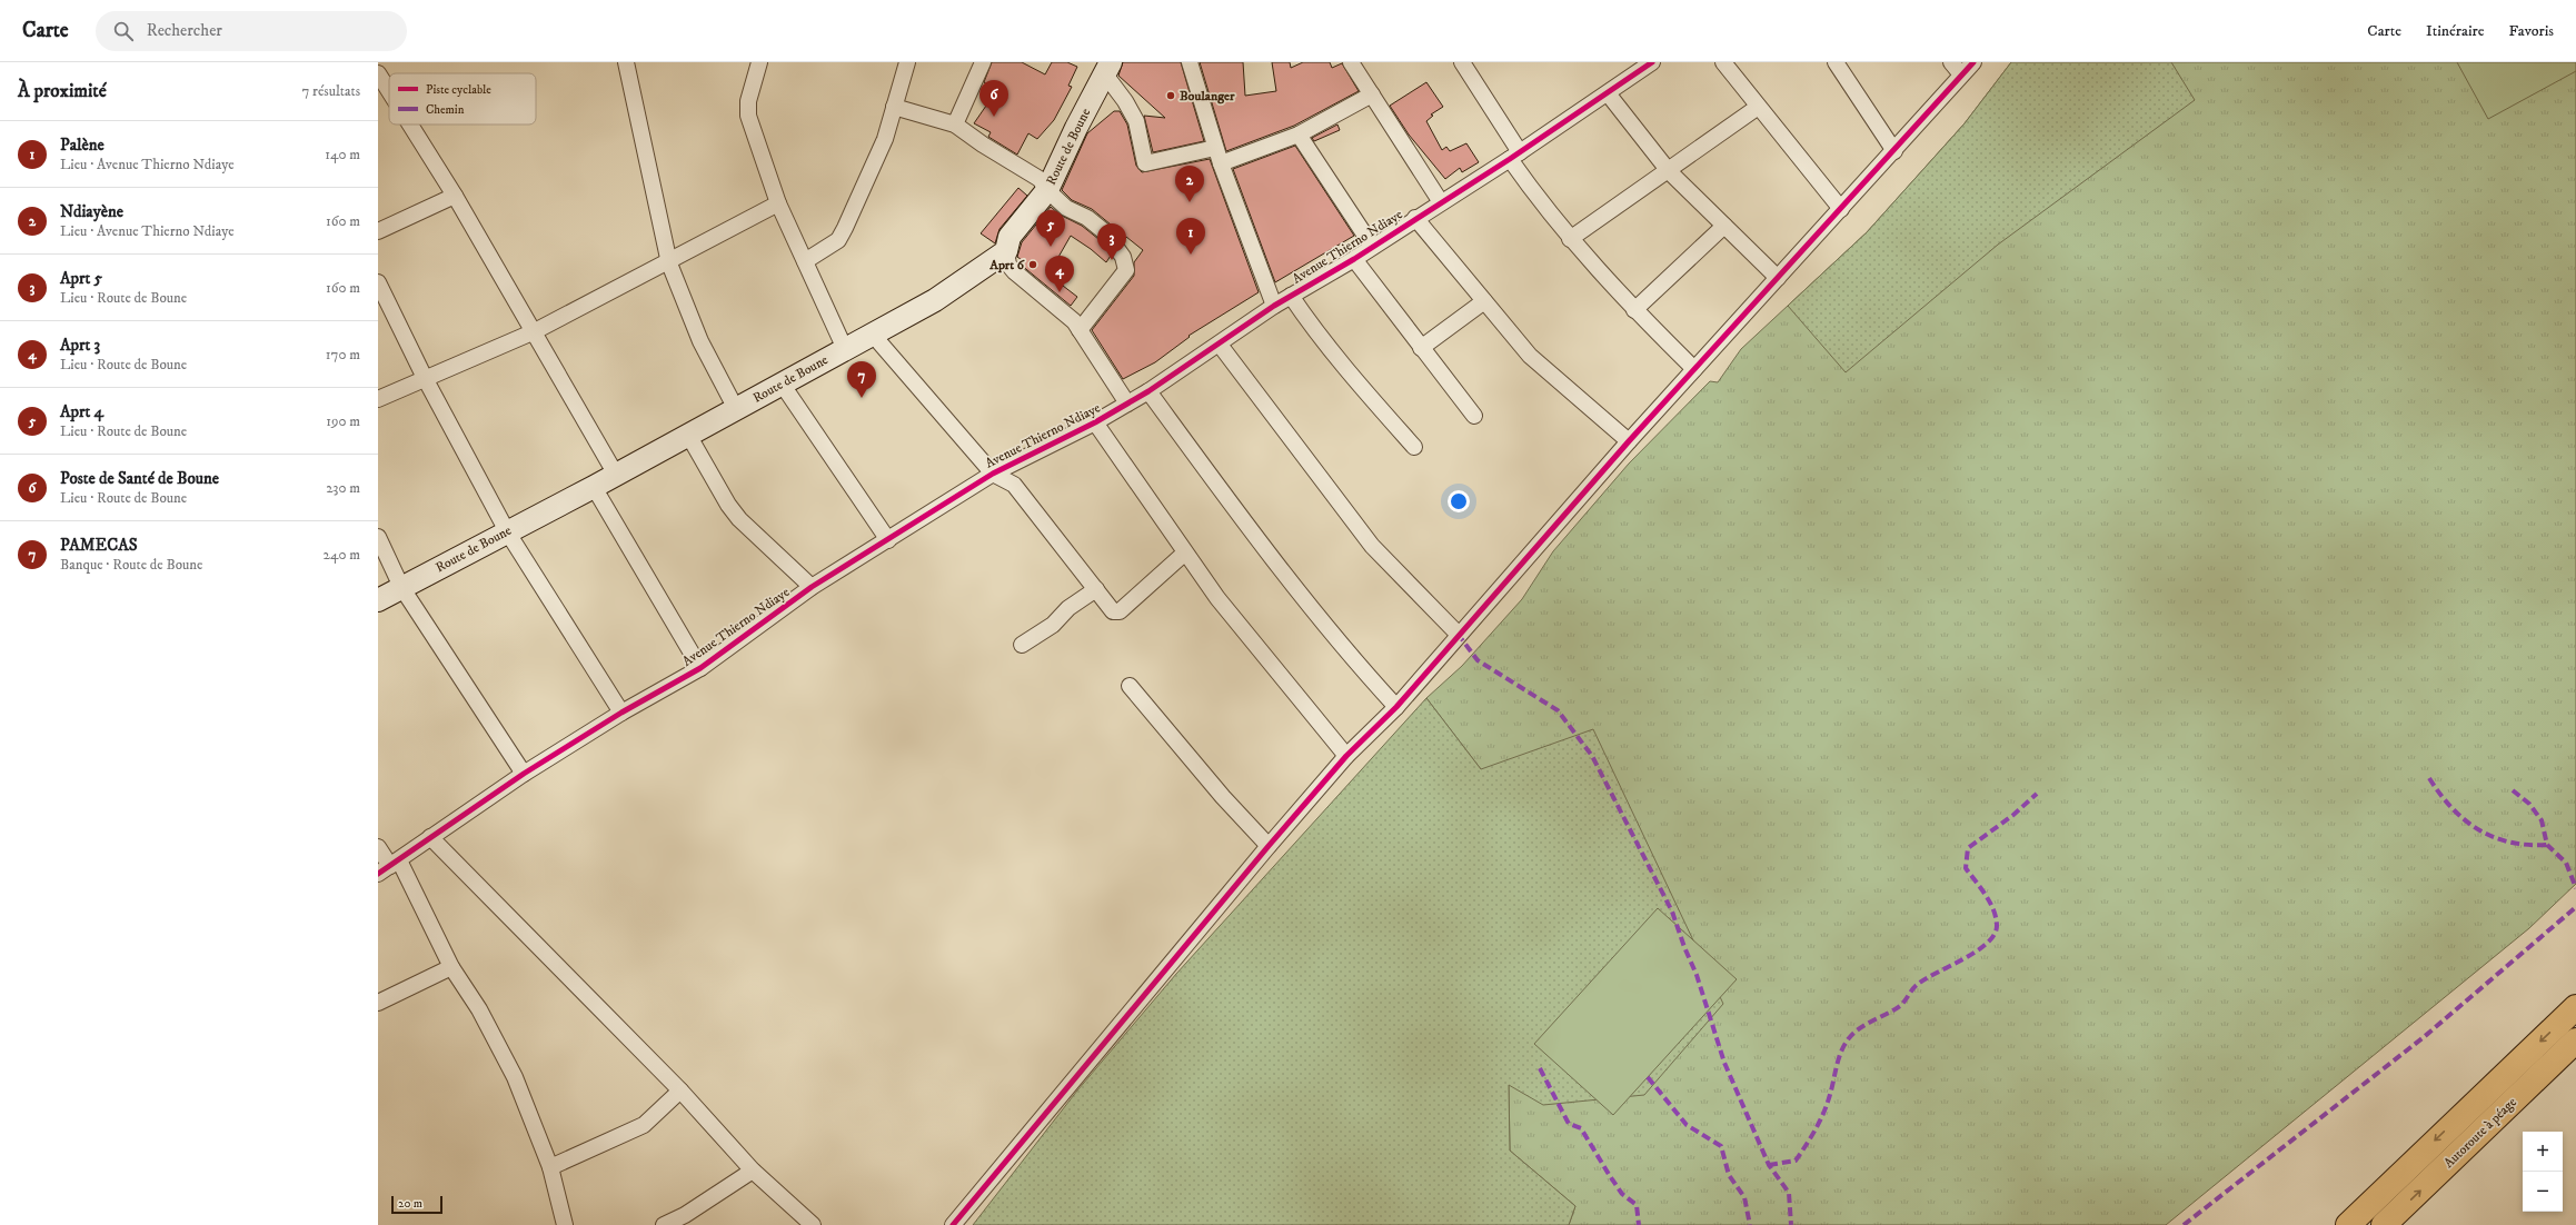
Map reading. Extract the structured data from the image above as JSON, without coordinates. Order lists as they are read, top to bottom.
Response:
{
  "streets": {
    "highway": ["Autoroute à péage"],
    "street": ["Route de Boune", "Avenue Thierno Ndiaye"]
  },
  "places": ["Boulanger", "Aprt 6"],
  "legend": ["Piste cyclable", "Chemin"],
  "scale_bar": "20 m",
  "page": {
    "header": "Carte",
    "search": "Rechercher",
    "nav": ["Carte", "Itinéraire", "Favoris"],
    "heading": ["À proximité", "7 résultats"],
    "pins": [
      "6",
      "2",
      "5",
      "1",
      "3",
      "4",
      "7"
    ],
    "list": [
      {
        "mark": "1",
        "name": "Palène",
        "note": "Lieu · Avenue Thierno Ndiaye",
        "value": "140 m"
      },
      {
        "mark": "2",
        "name": "Ndiayène",
        "note": "Lieu · Avenue Thierno Ndiaye",
        "value": "160 m"
      },
      {
        "mark": "3",
        "name": "Aprt 5",
        "note": "Lieu · Route de Boune",
        "value": "160 m"
      },
      {
        "mark": "4",
        "name": "Aprt 3",
        "note": "Lieu · Route de Boune",
        "value": "170 m"
      },
      {
        "mark": "5",
        "name": "Aprt 4",
        "note": "Lieu · Route de Boune",
        "value": "190 m"
      },
      {
        "mark": "6",
        "name": "Poste de Santé de Boune",
        "note": "Lieu · Route de Boune",
        "value": "230 m"
      },
      {
        "mark": "7",
        "name": "PAMECAS",
        "note": "Banque · Route de Boune",
        "value": "240 m"
      }
    ],
    "map_buttons": ["+", "−"],
    "scale": "20 m"
  }
}
